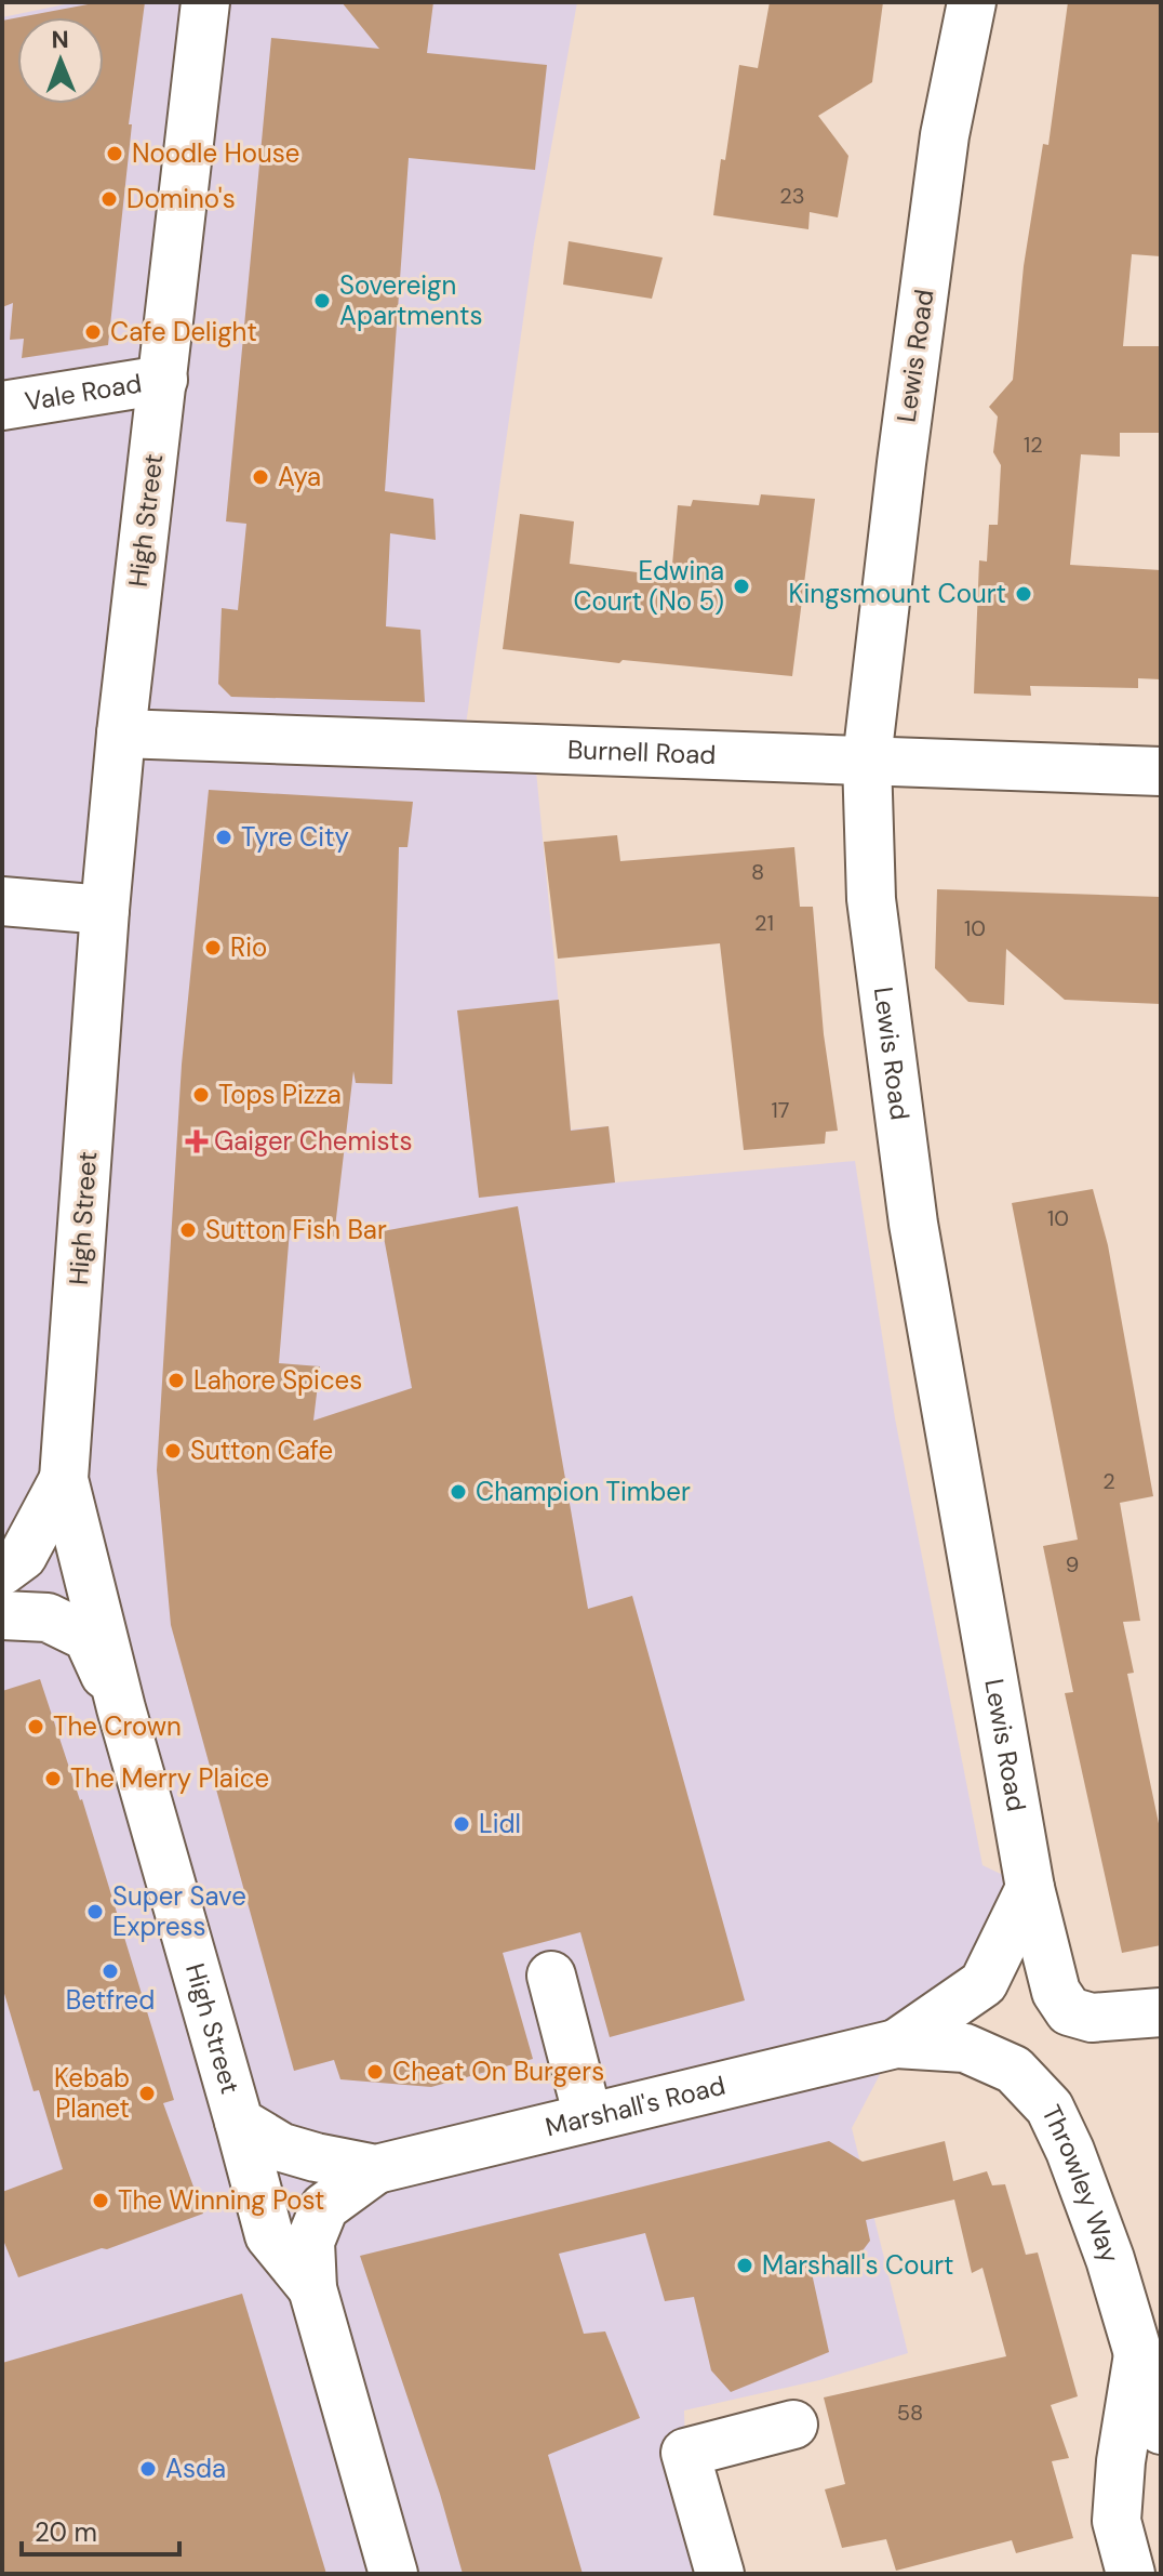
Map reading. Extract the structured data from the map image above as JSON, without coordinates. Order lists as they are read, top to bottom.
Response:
{
  "streets": {
    "street": [
      "Lewis Road",
      "Vale Road",
      "High Street",
      "Burnell Road",
      "Marshall's Road",
      "Throwley Way"
    ]
  },
  "crossings": [
    ["Lewis Road", "Burnell Road"],
    ["Vale Road", "High Street"],
    ["High Street", "Burnell Road"],
    ["High Street", "Marshall's Road"],
    ["Marshall's Road", "Throwley Way"]
  ],
  "places": {
    "other": [
      "Noodle House",
      "Domino's",
      "Sovereign Apartments",
      "Cafe Delight",
      "Aya",
      "Edwina Court (No 5)",
      "Kingsmount Court",
      "Tyre City",
      "Rio",
      "Tops Pizza",
      "Sutton Fish Bar",
      "Lahore Spices",
      "Sutton Cafe",
      "Champion Timber",
      "The Crown",
      "The Merry Plaice",
      "Lidl",
      "Super Save Express",
      "Betfred",
      "Cheat On Burgers",
      "Kebab Planet",
      "The Winning Post",
      "Marshall's Court",
      "Asda"
    ],
    "health": ["Gaiger Chemists"]
  },
  "house_numbers": [
    "23",
    "12",
    "8",
    "21",
    "10",
    "17",
    "10",
    "2",
    "9",
    "58"
  ],
  "scale_bar": "20 m",
  "north": "top"
}
